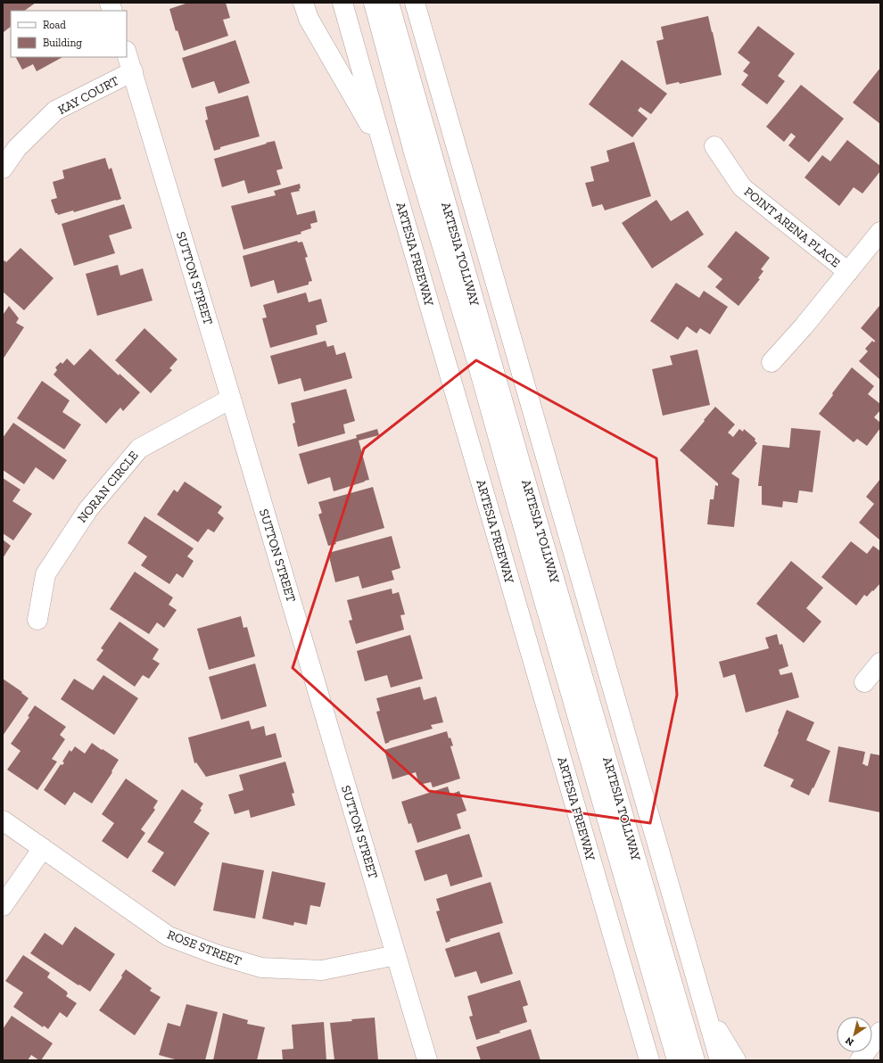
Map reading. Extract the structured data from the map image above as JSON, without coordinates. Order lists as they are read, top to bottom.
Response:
{
  "streets": {
    "main road": [
      "KAY COURT",
      "POINT ARENA PLACE",
      "ARTESIA FREEWAY",
      "ARTESIA TOLLWAY",
      "SUTTON STREET",
      "NORAN CIRCLE",
      "ROSE STREET"
    ]
  },
  "crossings": [
    ["KAY COURT", "SUTTON STREET"],
    ["SUTTON STREET", "NORAN CIRCLE"],
    ["SUTTON STREET", "ROSE STREET"]
  ],
  "legend": ["Road", "Building"],
  "north": "bottom left"
}
